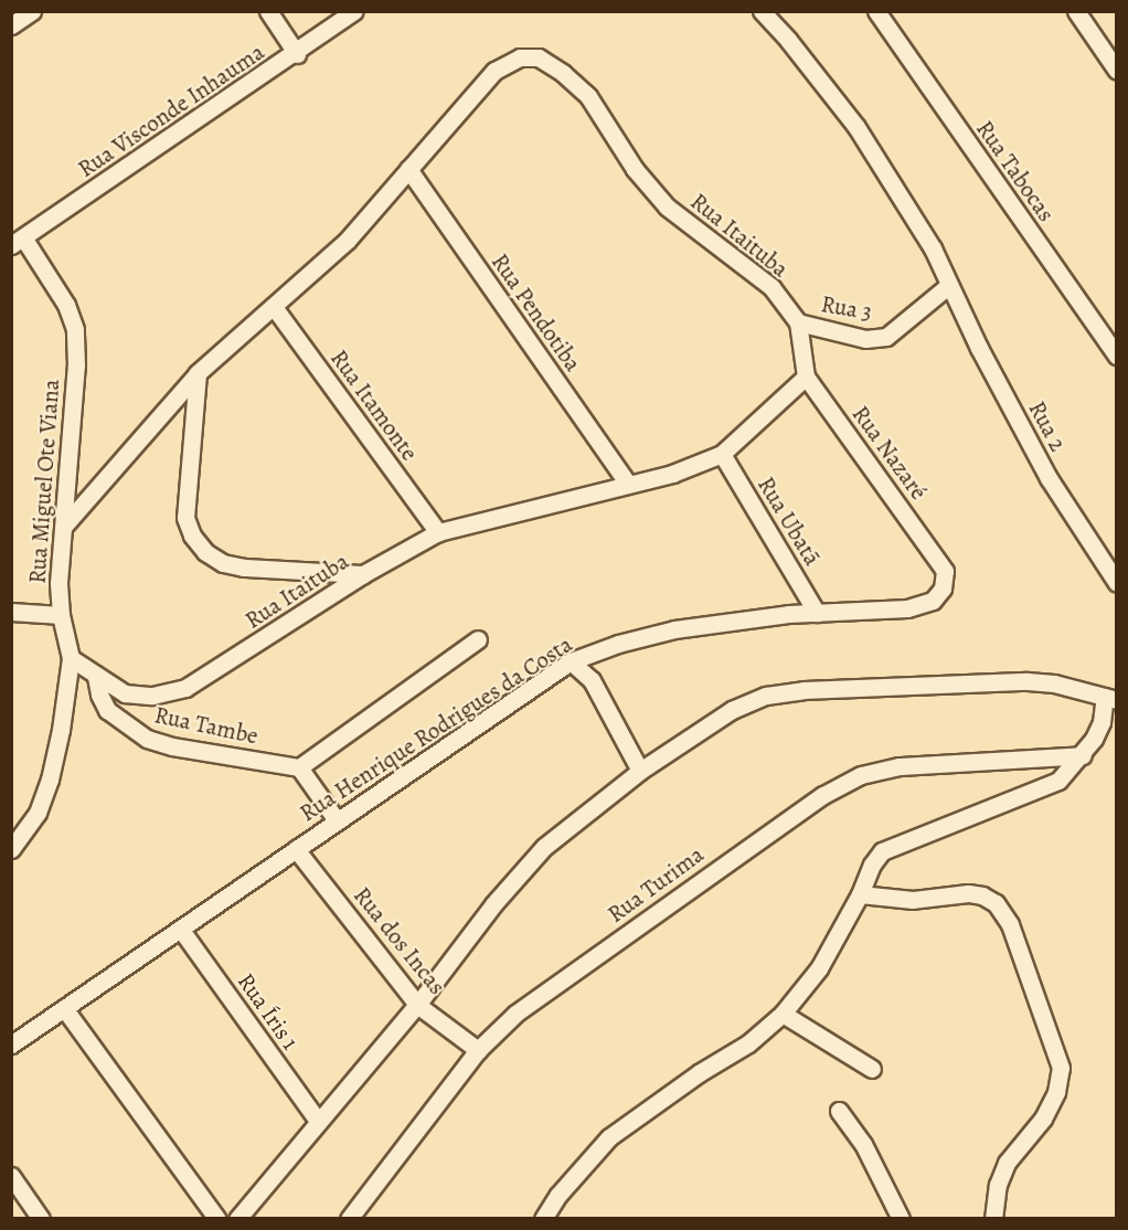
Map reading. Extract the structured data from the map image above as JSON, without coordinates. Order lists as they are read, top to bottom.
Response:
{
  "streets": {
    "street": [
      "Rua Visconde Inhauma",
      "Rua Tabocas",
      "Rua Itaituba",
      "Rua 3",
      "Rua Pendotiba",
      "Rua Itamonte",
      "Rua 2",
      "Rua Nazaré",
      "Rua Miguel Ote Viana",
      "Rua Ubatã",
      "Rua Tambe",
      "Rua Henrique Rodrigues da Costa",
      "Rua Turima",
      "Rua dos Incas",
      "Rua Íris 1"
    ]
  },
  "crossings": [
    ["Rua Visconde Inhauma", "Rua Miguel Ote Viana"],
    ["Rua Itaituba", "Rua 3"],
    ["Rua Itaituba", "Rua Pendotiba"],
    ["Rua Itaituba", "Rua Itamonte"],
    ["Rua Itaituba", "Rua Nazaré"],
    ["Rua Itaituba", "Rua Miguel Ote Viana"],
    ["Rua Itaituba", "Rua Ubatã"],
    ["Rua Itaituba", "Rua Tambe"],
    ["Rua 3", "Rua 2"],
    ["Rua Nazaré", "Rua Henrique Rodrigues da Costa"],
    ["Rua Ubatã", "Rua Henrique Rodrigues da Costa"],
    ["Rua Henrique Rodrigues da Costa", "Rua dos Incas"],
    ["Rua Henrique Rodrigues da Costa", "Rua Íris 1"],
    ["Rua Turima", "Rua dos Incas"]
  ]
}
